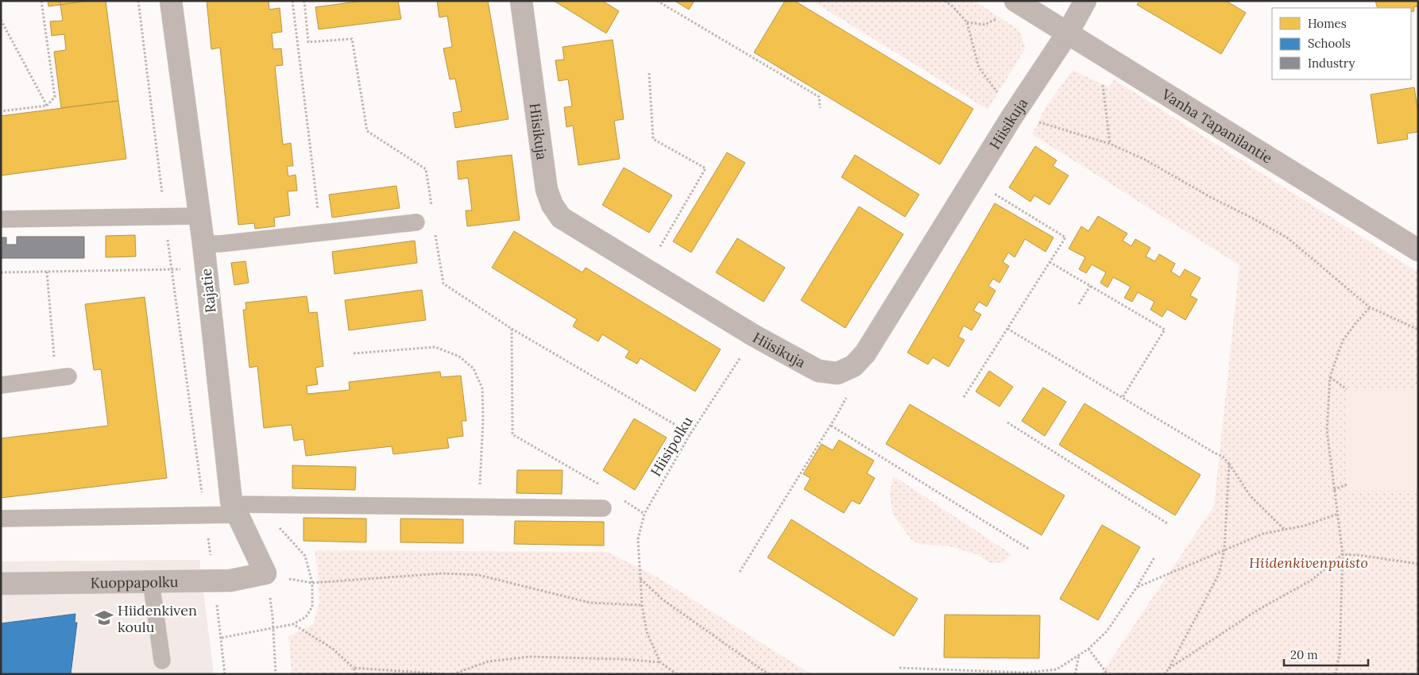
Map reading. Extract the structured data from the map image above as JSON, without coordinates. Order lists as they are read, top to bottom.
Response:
{
  "streets": {
    "street": [
      "Hiisikuja",
      "Vanha Tapanilantie",
      "Rajatie",
      "Kuoppapolku"
    ],
    "path": ["Hiisipolku"]
  },
  "crossings": [
    ["Hiisikuja", "Vanha Tapanilantie"],
    ["Hiisikuja", "Hiisipolku"],
    ["Rajatie", "Kuoppapolku"]
  ],
  "parks": ["Hiidenkivenpuisto"],
  "places": {
    "school or university": ["Hiidenkiven koulu"]
  },
  "legend": ["Homes", "Schools", "Industry"],
  "scale_bar": "20 m"
}
